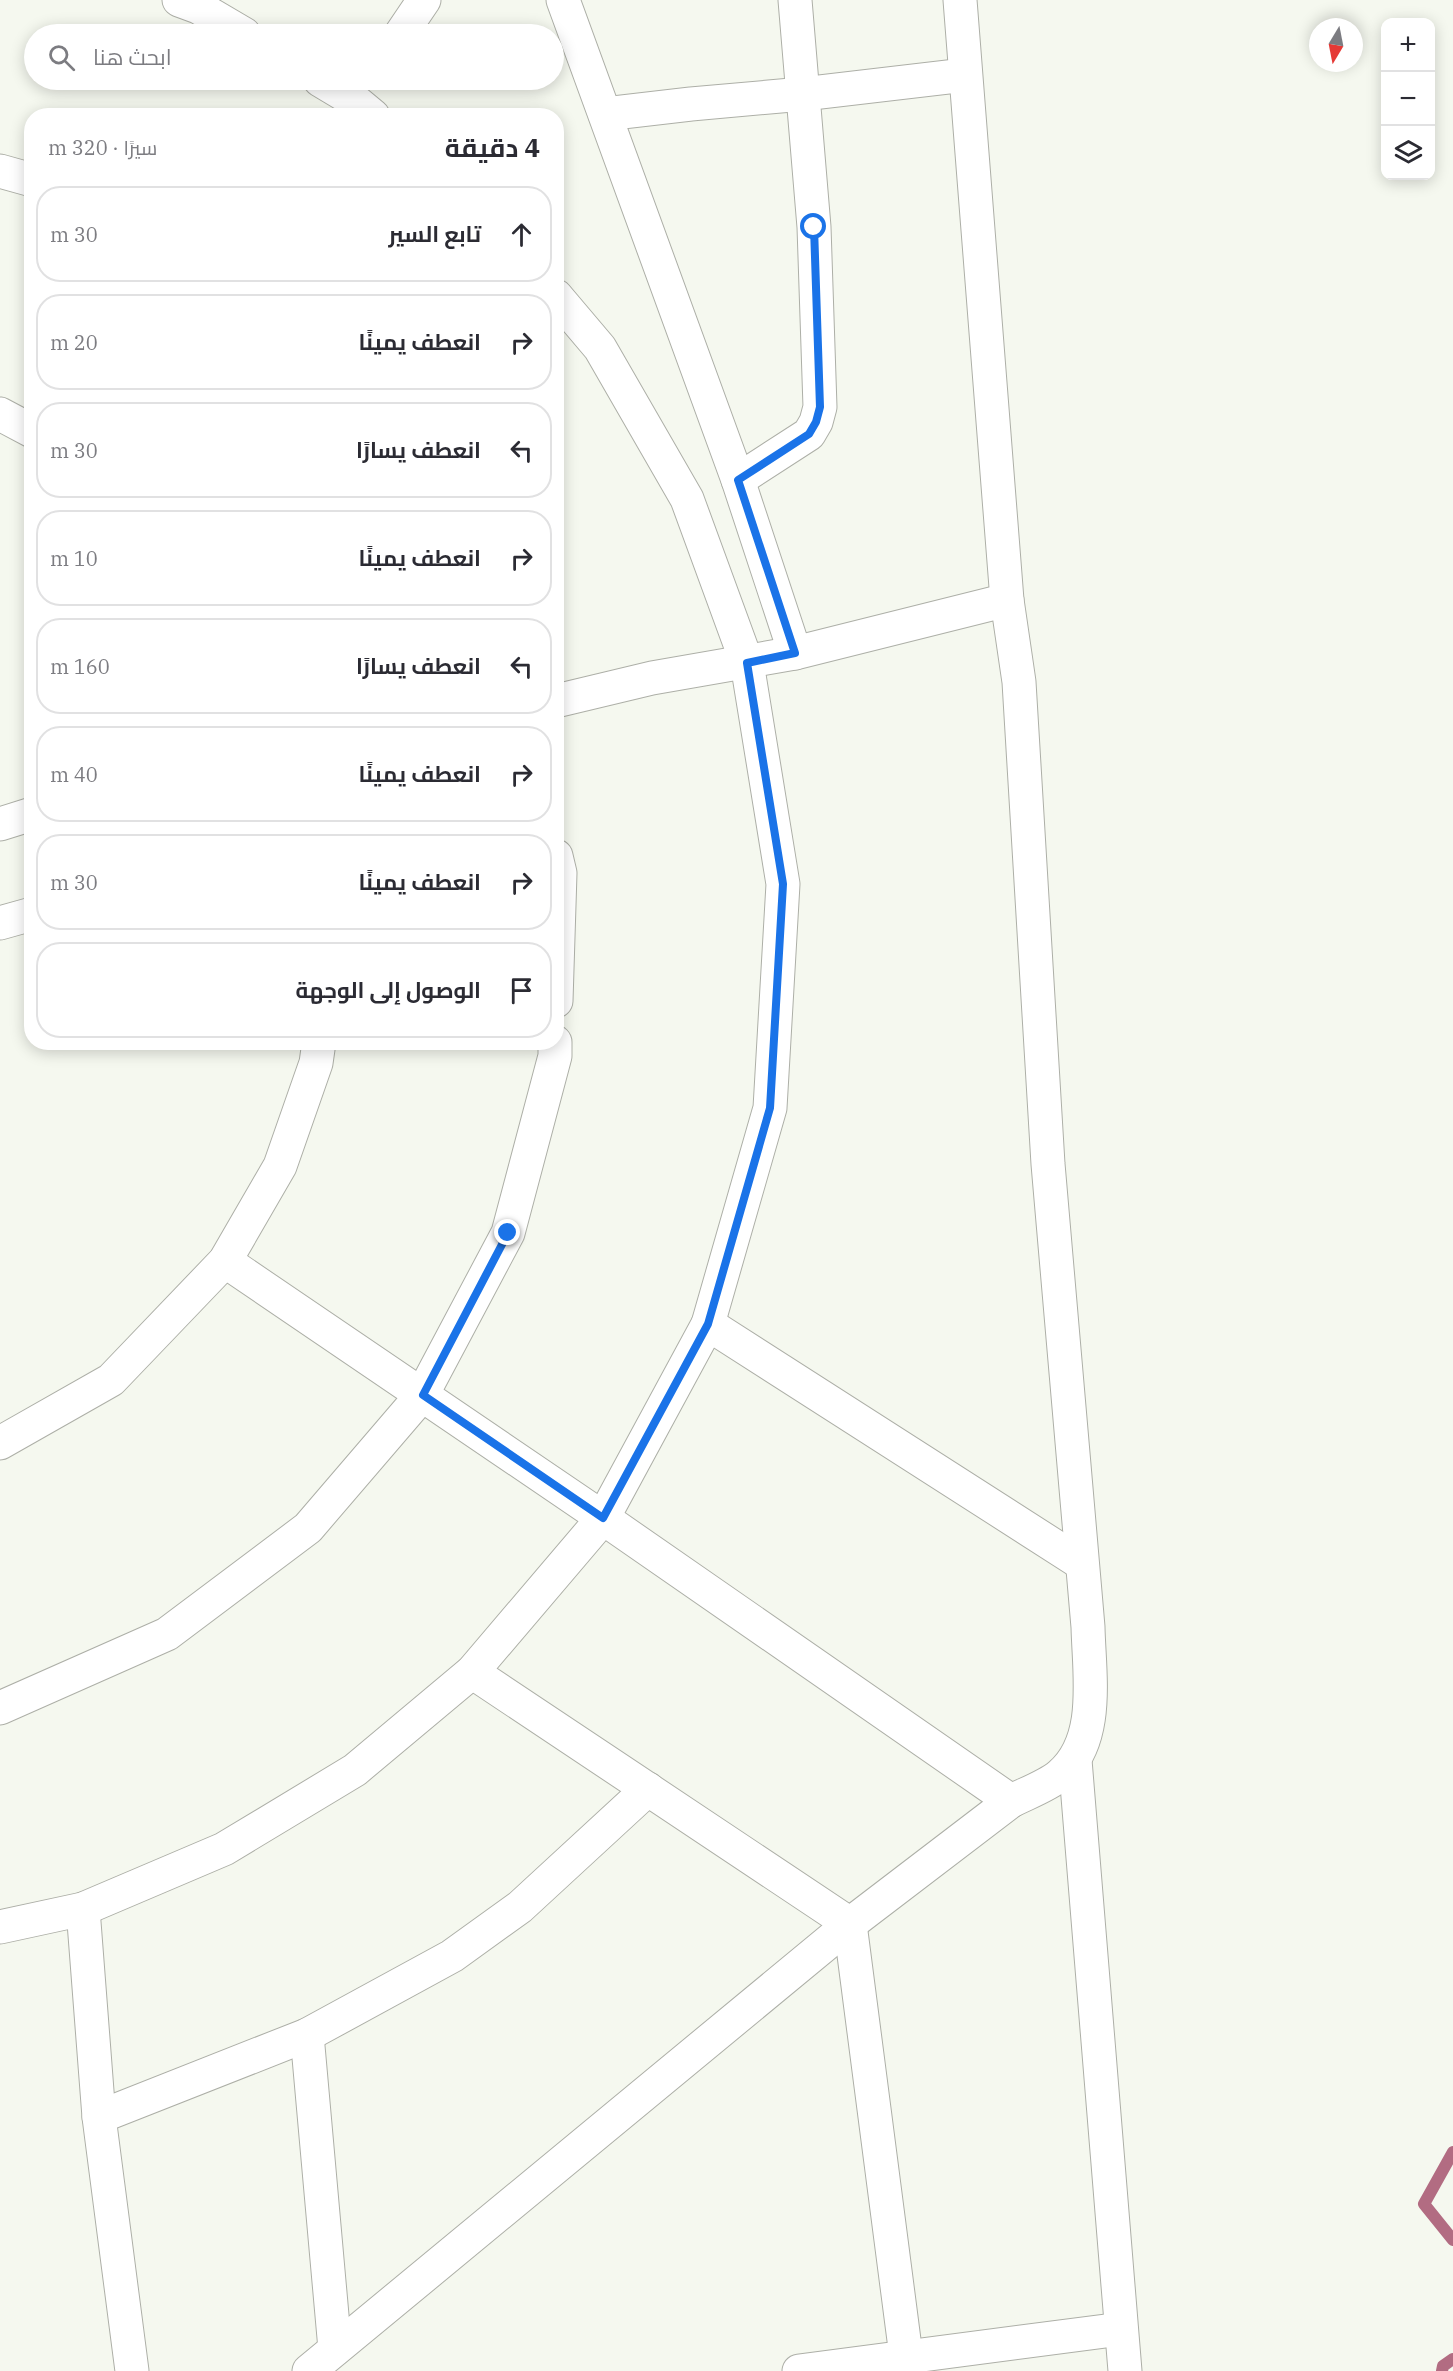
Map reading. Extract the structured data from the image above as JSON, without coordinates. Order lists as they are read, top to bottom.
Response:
{
  "north": "bottom",
  "page": {
    "map_buttons": ["+", "−"],
    "search": "ابحث هنا",
    "heading": ["4 دقيقة", "سيرًا · 320 m"],
    "list": [
      ["تابع السير", "30 m"],
      ["انعطف يمينًا", "20 m"],
      ["انعطف يسارًا", "30 m"],
      ["انعطف يمينًا", "10 m"],
      ["انعطف يسارًا", "160 m"],
      ["انعطف يمينًا", "40 m"],
      ["انعطف يمينًا", "30 m"],
      "الوصول إلى الوجهة"
    ]
  }
}
